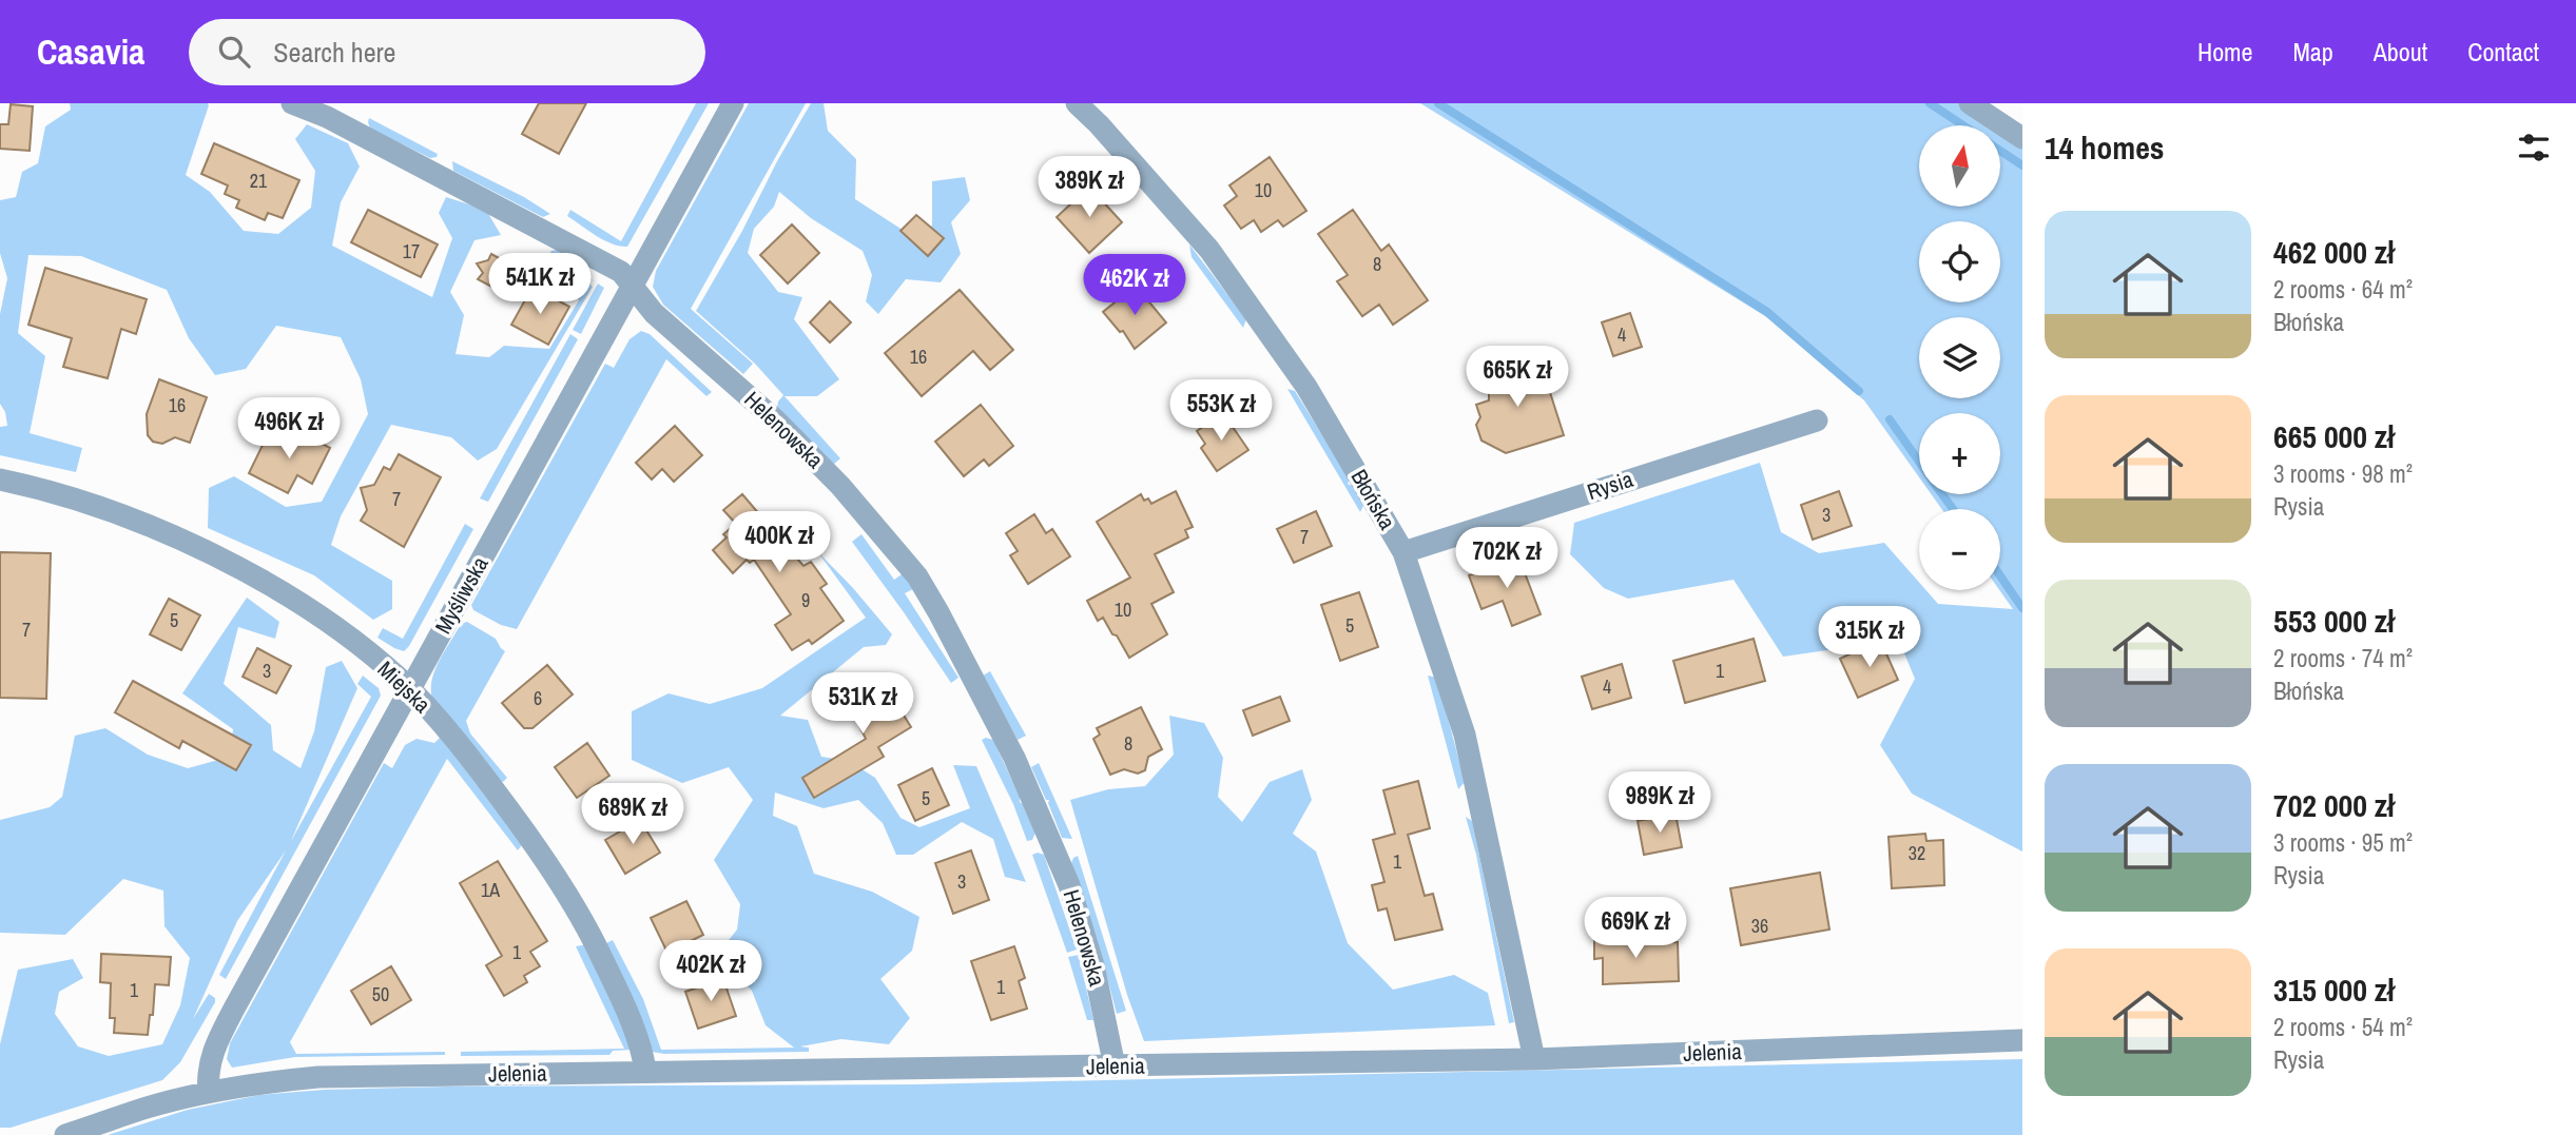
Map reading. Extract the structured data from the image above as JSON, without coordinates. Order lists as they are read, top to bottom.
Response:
{
  "streets": {
    "street": [
      "Helenowska",
      "Rysia",
      "Błońska",
      "Myśliwska",
      "Miejska",
      "Jelenia"
    ]
  },
  "crossings": [
    ["Helenowska", "Myśliwska"],
    ["Helenowska", "Jelenia"],
    ["Rysia", "Błońska"],
    ["Błońska", "Jelenia"],
    ["Myśliwska", "Miejska"],
    ["Myśliwska", "Jelenia"],
    ["Miejska", "Jelenia"]
  ],
  "house_numbers": [
    "21",
    "10",
    "17",
    "8",
    "4",
    "16",
    "16",
    "7",
    "3",
    "7",
    "9",
    "10",
    "5",
    "5",
    "7",
    "3",
    "1",
    "4",
    "6",
    "8",
    "5",
    "32",
    "1",
    "3",
    "1A",
    "36",
    "1",
    "1",
    "1",
    "50"
  ],
  "north": "top",
  "page": {
    "header": "Casavia",
    "search": "Search here",
    "nav": [
      "Home",
      "Map",
      "About",
      "Contact"
    ],
    "heading": "14 homes",
    "map_buttons": ["+", "−"],
    "price": [
      "389K zł",
      "541K zł",
      "462K zł",
      "665K zł",
      "553K zł",
      "496K zł",
      "400K zł",
      "702K zł",
      "315K zł",
      "531K zł",
      "989K zł",
      "689K zł",
      "669K zł",
      "402K zł"
    ],
    "list": [
      {
        "name": "462 000 zł",
        "note": "2 rooms · 64 m² · Błońska"
      },
      {
        "name": "665 000 zł",
        "note": "3 rooms · 98 m² · Rysia"
      },
      {
        "name": "553 000 zł",
        "note": "2 rooms · 74 m² · Błońska"
      },
      {
        "name": "702 000 zł",
        "note": "3 rooms · 95 m² · Rysia"
      },
      {
        "name": "315 000 zł",
        "note": "2 rooms · 54 m² · Rysia"
      }
    ]
  }
}
